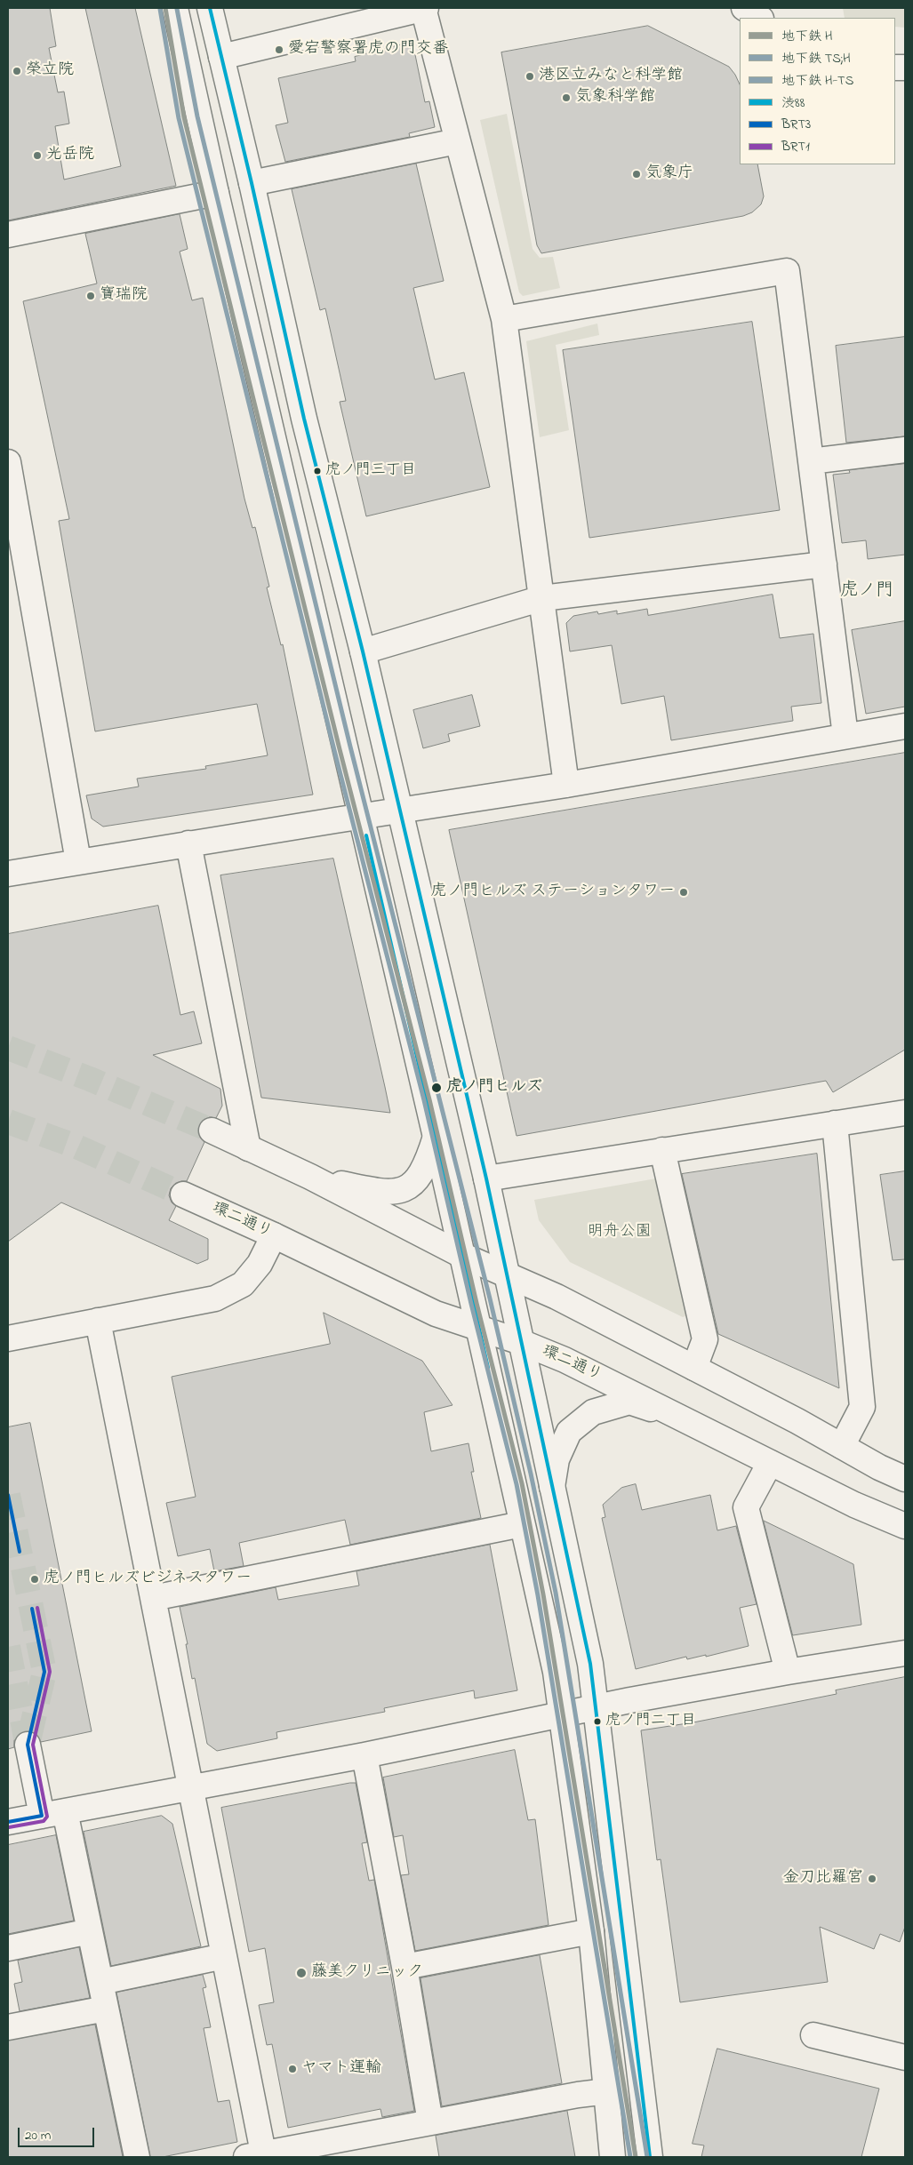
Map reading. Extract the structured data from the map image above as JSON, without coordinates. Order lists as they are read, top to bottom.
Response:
{
  "streets": {
    "main road": ["環二通り"]
  },
  "districts": ["虎ノ門"],
  "parks": ["明舟公園"],
  "places": [
    "愛宕警察署虎の門交番",
    "榮立院",
    "港区立みなと科学館",
    "気象科学館",
    "光岳院",
    "気象庁",
    "寶瑞院",
    "虎ノ門三丁目",
    "虎ノ門ヒルズ ステーションタワー",
    "虎ノ門ヒルズ",
    "虎ノ門ヒルズビジネスタワー",
    "虎ノ門二丁目",
    "金刀比羅宮",
    "藤美クリニック",
    "ヤマト運輸"
  ],
  "lines": [
    "metro line H",
    "transit line 渋88",
    "metro line TS;H",
    "metro line H-TS",
    "transit line BRT3",
    "transit line BRT1"
  ],
  "legend": [
    "地下鉄 H",
    "地下鉄 TS;H",
    "地下鉄 H-TS",
    "渋88",
    "BRT3",
    "BRT1"
  ],
  "scale_bar": "20 m"
}
